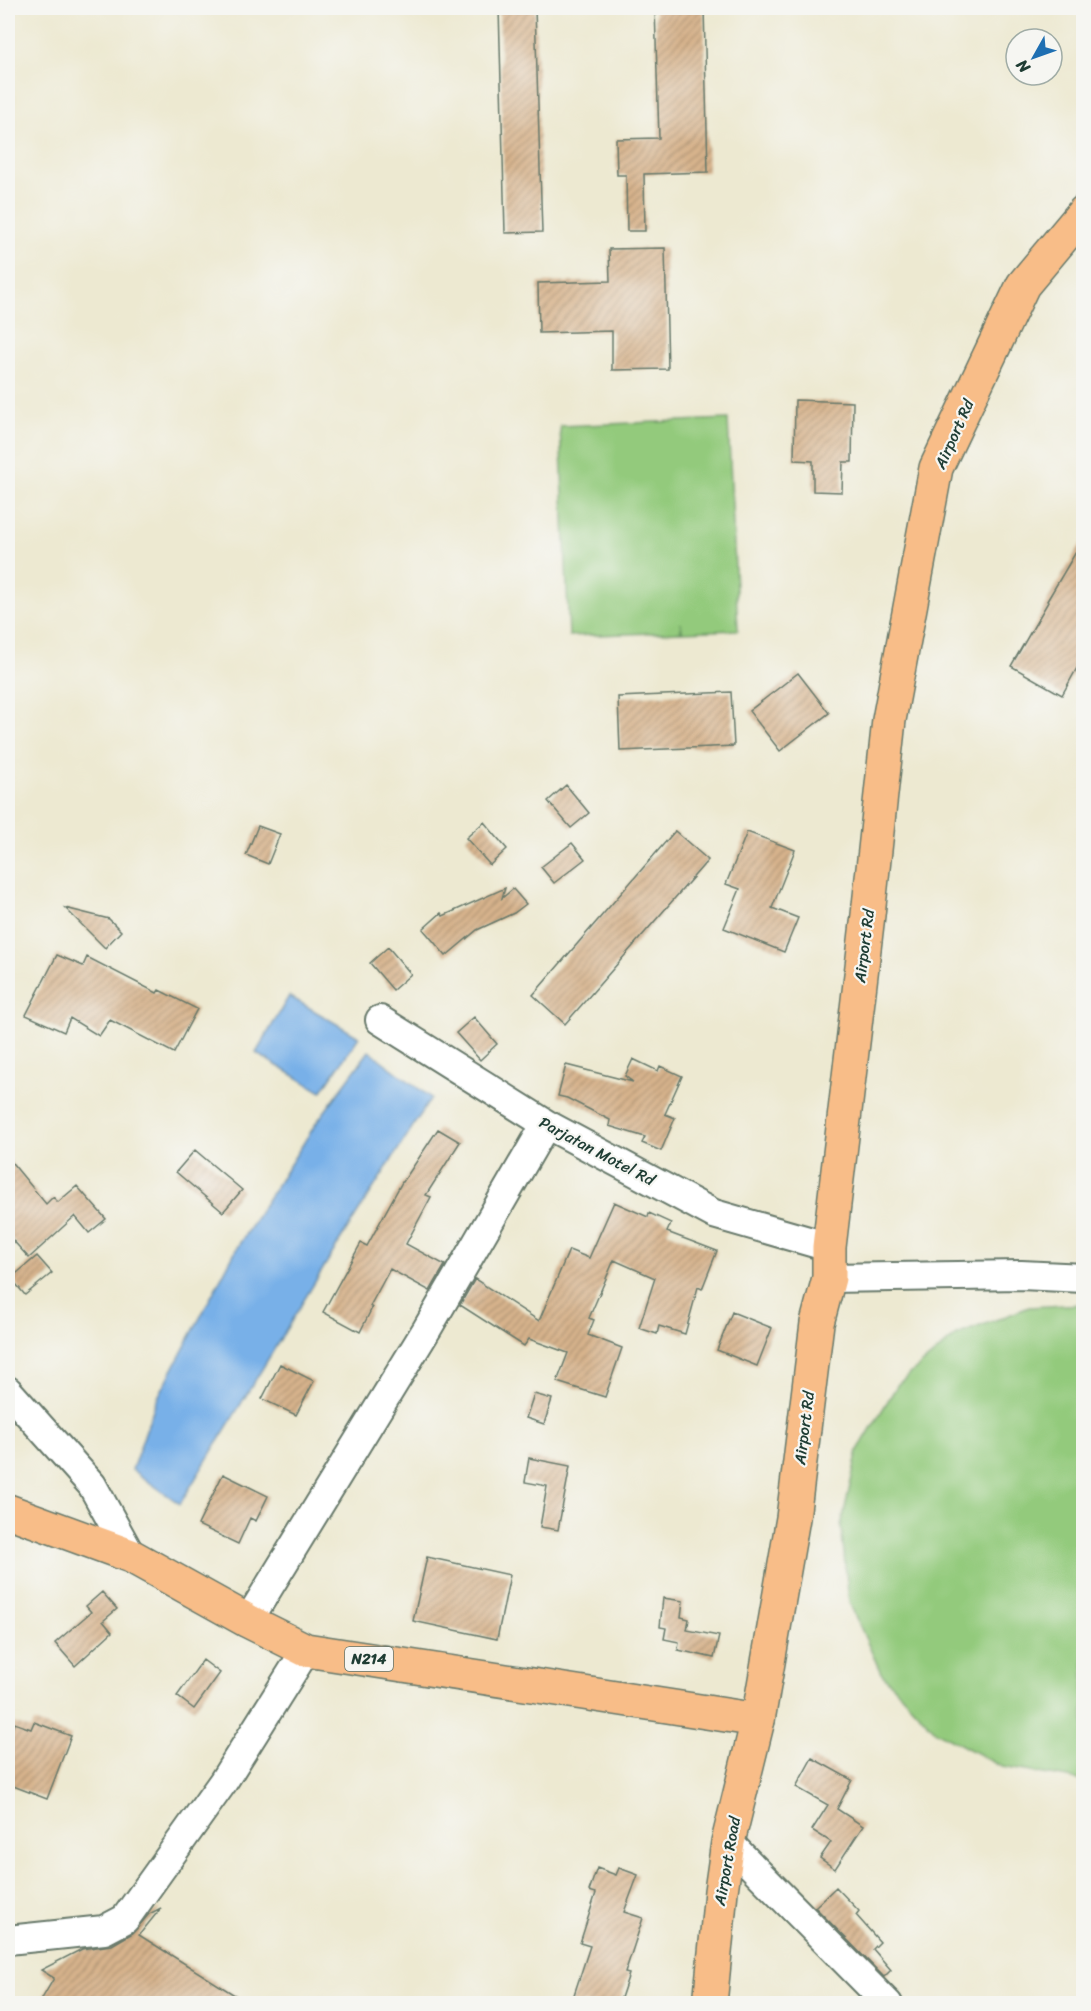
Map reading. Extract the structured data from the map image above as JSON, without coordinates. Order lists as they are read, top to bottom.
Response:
{
  "streets": {
    "main road": ["Airport Rd", "N214", "Airport Road"],
    "street": ["Parjatan Motel Rd"]
  },
  "crossings": [
    ["Airport Rd", "Parjatan Motel Rd"],
    ["Airport Rd", "N214"],
    ["Airport Rd", "Airport Road"],
    ["N214", "Airport Road"]
  ],
  "north": "bottom left"
}
